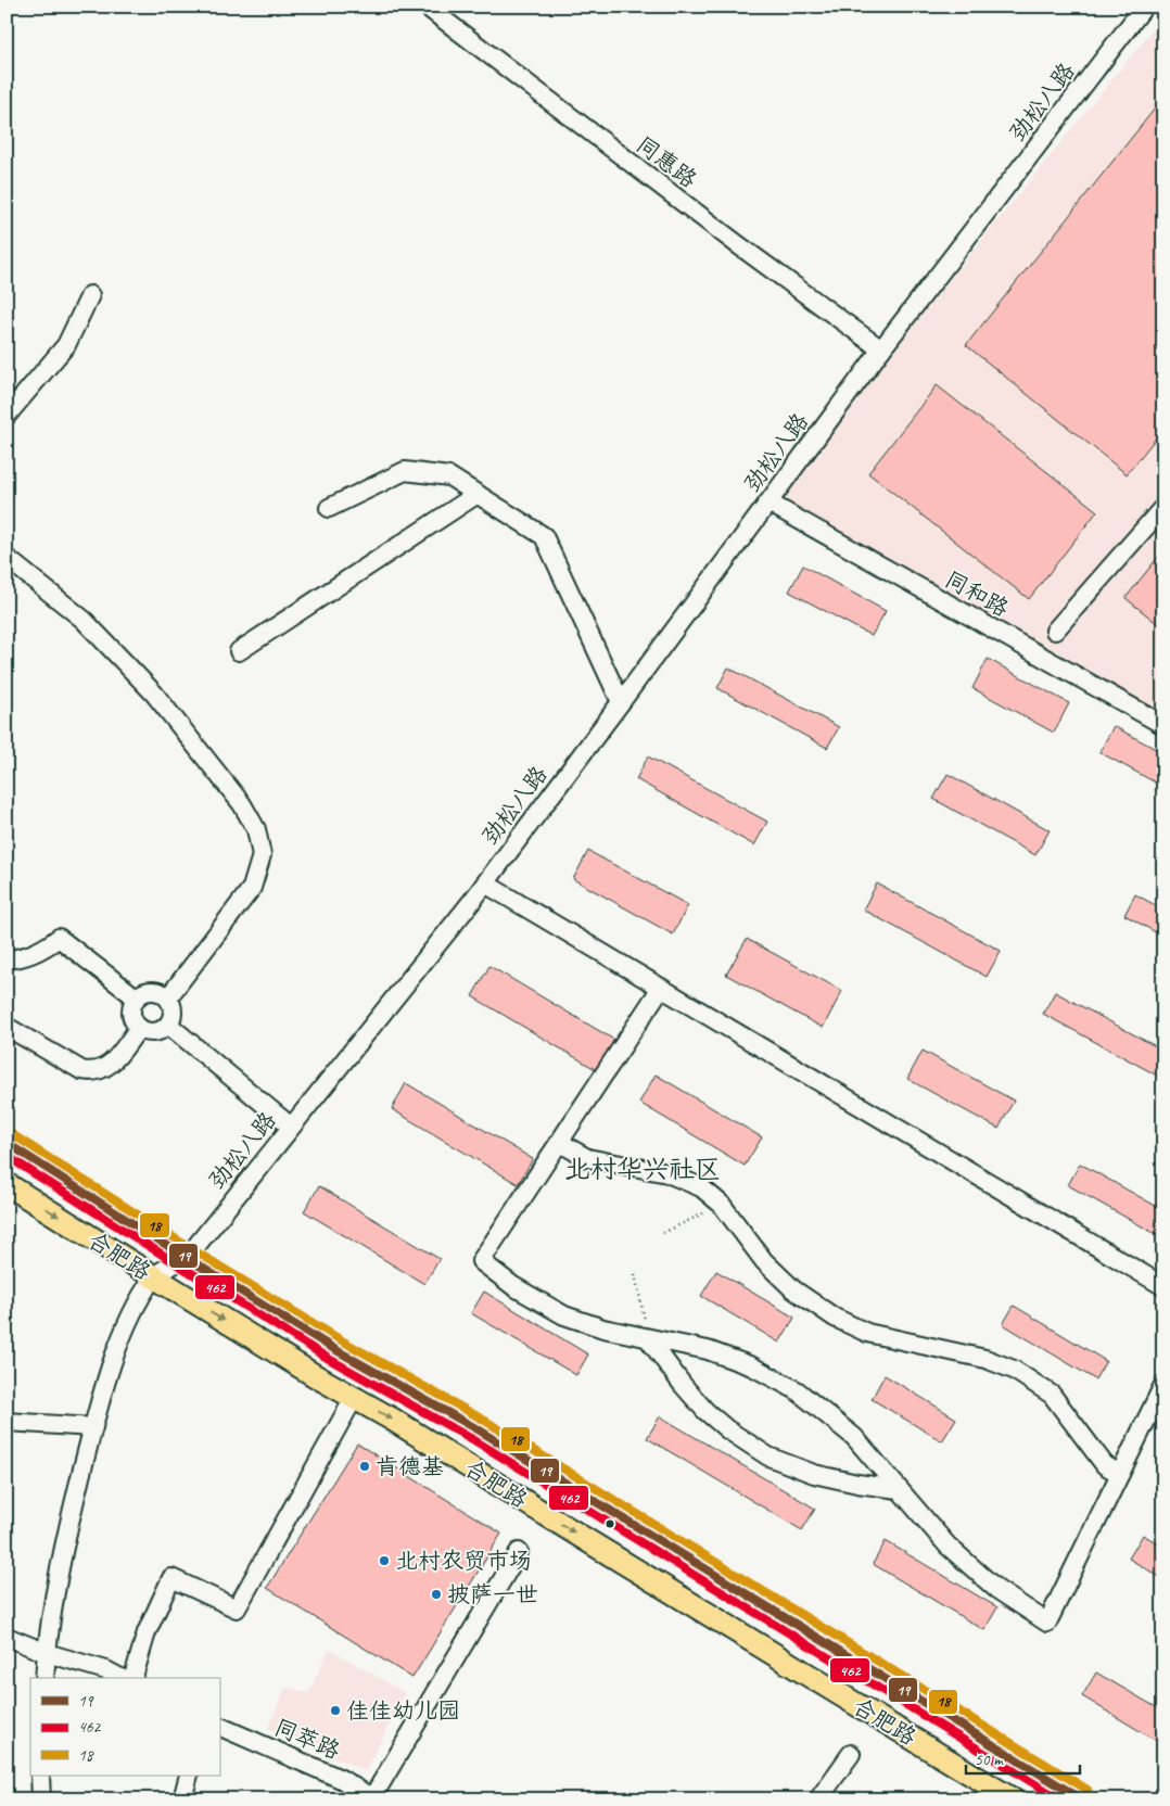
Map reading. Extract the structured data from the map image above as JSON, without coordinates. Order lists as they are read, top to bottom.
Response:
{
  "streets": {
    "main road": ["合肥路"],
    "street": [
      "劲松八路",
      "同惠路",
      "同和路",
      "同萃路"
    ]
  },
  "crossings": [
    ["劲松八路", "同惠路"],
    ["劲松八路", "同和路"],
    ["劲松八路", "合肥路"]
  ],
  "districts": ["北村华兴社区"],
  "places": [
    "肯德基",
    "北村农贸市场",
    "披萨一世",
    "佳佳幼儿园"
  ],
  "lines": ["transit line 18", "transit line 19", "transit line 462"],
  "legend": ["19", "462", "18"],
  "scale_bar": "50 m"
}
